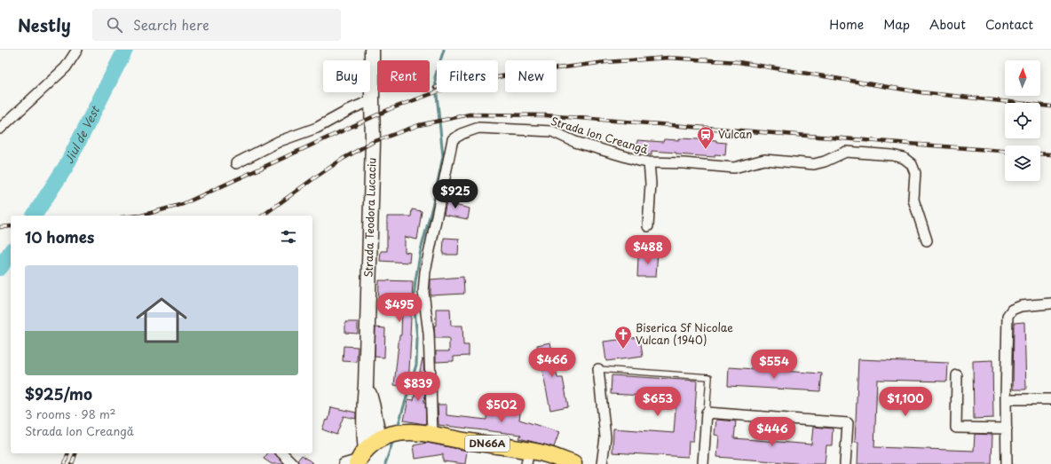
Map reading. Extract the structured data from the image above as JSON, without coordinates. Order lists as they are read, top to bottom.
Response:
{
  "streets": {
    "main road": ["Strada Teodora Lucaciu", "DN66A"],
    "street": ["Strada Ion Creangă"]
  },
  "crossings": [
    ["Strada Ion Creangă", "DN66A"],
    ["Strada Teodora Lucaciu", "DN66A"]
  ],
  "water": ["Jiul de Vest"],
  "places": {
    "station": ["Vulcan"],
    "church": ["Biserica Sf Nicolae Vulcan (1940)"]
  },
  "north": "top",
  "page": {
    "header": "Nestly",
    "search": "Search here",
    "nav": [
      "Home",
      "Map",
      "About",
      "Contact"
    ],
    "chip": [
      "Buy",
      "Rent",
      "Filters",
      "New"
    ],
    "price": [
      "$925",
      "$488",
      "$495",
      "$466",
      "$554",
      "$839",
      "$653",
      "$1,100",
      "$502",
      "$446"
    ],
    "heading": "10 homes",
    "list": [
      {
        "name": "$925/mo",
        "note": "3 rooms · 98 m² · Strada Ion Creangă"
      }
    ]
  }
}
